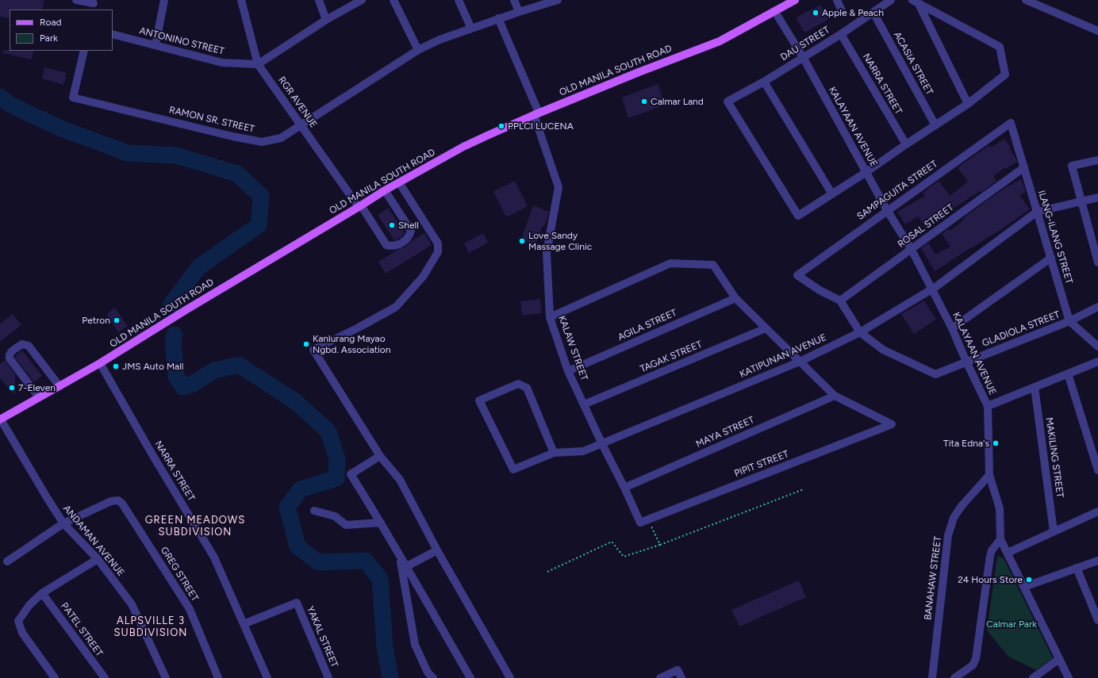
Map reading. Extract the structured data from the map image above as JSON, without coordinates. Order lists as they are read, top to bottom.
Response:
{
  "streets": {
    "main road": ["OLD MANILA SOUTH ROAD"],
    "street": [
      "ANTONINO STREET",
      "DAU STREET",
      "ACASIA STREET",
      "NARRA STREET",
      "RGR AVENUE",
      "RAMON SR. STREET",
      "KALAYAAN AVENUE",
      "SAMPAGUITA STREET",
      "ROSAL STREET",
      "ILANG-ILANG STREET",
      "AGILA STREET",
      "GLADIOLA STREET",
      "KALAW STREET",
      "KATIPUNAN AVENUE",
      "TAGAK STREET",
      "MAYA STREET",
      "MAKILING STREET",
      "PIPIT STREET",
      "ANDAMAN AVENUE",
      "GREG STREET",
      "BANAHAW STREET",
      "PATEL STREET",
      "YAKAL STREET"
    ]
  },
  "crossings": [
    ["ANTONINO STREET", "RGR AVENUE"],
    ["DAU STREET", "ACASIA STREET"],
    ["DAU STREET", "NARRA STREET"],
    ["DAU STREET", "KALAYAAN AVENUE"],
    ["OLD MANILA SOUTH ROAD", "NARRA STREET"],
    ["OLD MANILA SOUTH ROAD", "RGR AVENUE"],
    ["OLD MANILA SOUTH ROAD", "KALAYAAN AVENUE"],
    ["OLD MANILA SOUTH ROAD", "KALAW STREET"],
    ["OLD MANILA SOUTH ROAD", "ANDAMAN AVENUE"],
    ["NARRA STREET", "YAKAL STREET"],
    ["RGR AVENUE", "RAMON SR. STREET"],
    ["RAMON SR. STREET", "KALAW STREET"],
    ["KALAYAAN AVENUE", "SAMPAGUITA STREET"],
    ["KALAYAAN AVENUE", "ROSAL STREET"],
    ["KALAYAAN AVENUE", "GLADIOLA STREET"],
    ["KALAYAAN AVENUE", "KATIPUNAN AVENUE"],
    ["KALAYAAN AVENUE", "BANAHAW STREET"],
    ["SAMPAGUITA STREET", "ROSAL STREET"],
    ["SAMPAGUITA STREET", "ILANG-ILANG STREET"],
    ["SAMPAGUITA STREET", "GLADIOLA STREET"],
    ["ROSAL STREET", "ILANG-ILANG STREET"],
    ["ROSAL STREET", "GLADIOLA STREET"],
    ["ILANG-ILANG STREET", "GLADIOLA STREET"],
    ["ILANG-ILANG STREET", "KATIPUNAN AVENUE"],
    ["AGILA STREET", "KALAW STREET"],
    ["GLADIOLA STREET", "KATIPUNAN AVENUE"],
    ["KALAW STREET", "KATIPUNAN AVENUE"],
    ["KALAW STREET", "TAGAK STREET"],
    ["KALAW STREET", "MAYA STREET"],
    ["KALAW STREET", "PIPIT STREET"],
    ["MAYA STREET", "PIPIT STREET"],
    ["ANDAMAN AVENUE", "GREG STREET"]
  ],
  "districts": ["GREEN MEADOWS SUBDIVISION", "ALPSVILLE 3 SUBDIVISION"],
  "parks": ["Calmar Park"],
  "places": [
    "Apple & Peach",
    "Calmar Land",
    "PPLCI LUCENA",
    "Shell",
    "Love Sandy Massage Clinic",
    "Petron",
    "Kanlurang Mayao Ngbd. Association",
    "JMS Auto Mall",
    "7-Eleven",
    "Tita Edna's",
    "24 Hours Store"
  ],
  "legend": ["Road", "Park"]
}
